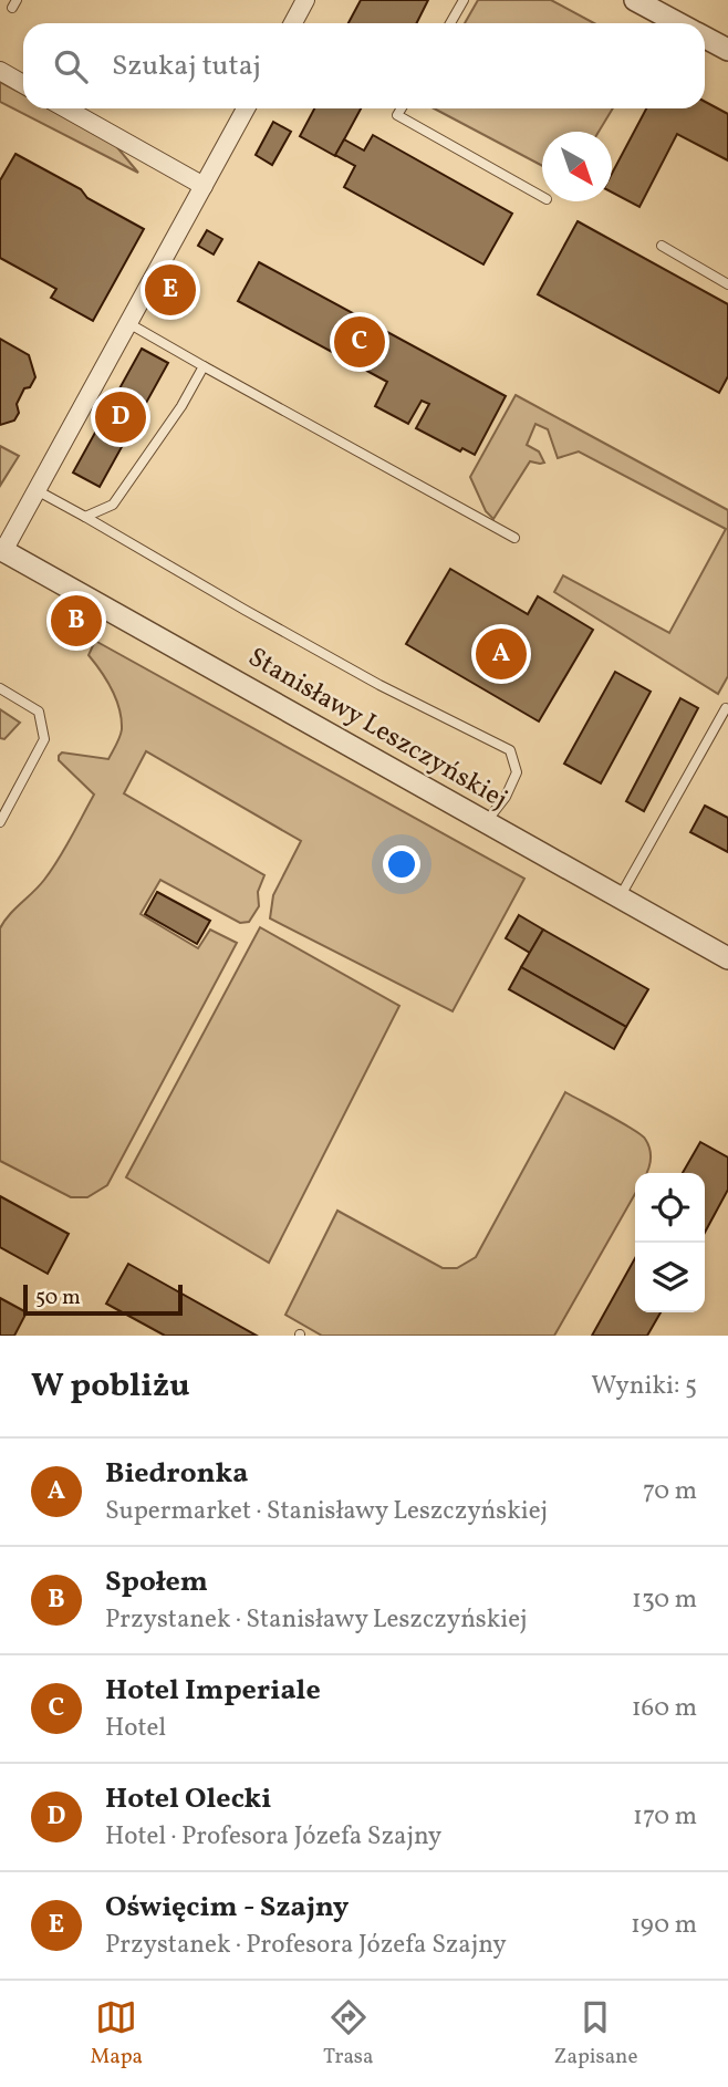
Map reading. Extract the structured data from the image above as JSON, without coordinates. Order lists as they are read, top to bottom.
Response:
{
  "streets": {
    "street": ["Stanisławy Leszczyńskiej"]
  },
  "scale_bar": "50 m",
  "north": "bottom right",
  "page": {
    "search": "Szukaj tutaj",
    "pins": [
      "E",
      "C",
      "D",
      "B",
      "A"
    ],
    "scale": "50 m",
    "heading": ["W pobliżu", "Wyniki: 5"],
    "list": [
      {
        "mark": "A",
        "name": "Biedronka",
        "note": "Supermarket · Stanisławy Leszczyńskiej",
        "value": "70 m"
      },
      {
        "mark": "B",
        "name": "Społem",
        "note": "Przystanek · Stanisławy Leszczyńskiej",
        "value": "130 m"
      },
      {
        "mark": "C",
        "name": "Hotel Imperiale",
        "note": "Hotel",
        "value": "160 m"
      },
      {
        "mark": "D",
        "name": "Hotel Olecki",
        "note": "Hotel · Profesora Józefa Szajny",
        "value": "170 m"
      },
      {
        "mark": "E",
        "name": "Oświęcim - Szajny",
        "note": "Przystanek · Profesora Józefa Szajny",
        "value": "190 m"
      }
    ],
    "nav": ["Mapa", "Trasa", "Zapisane"]
  }
}
